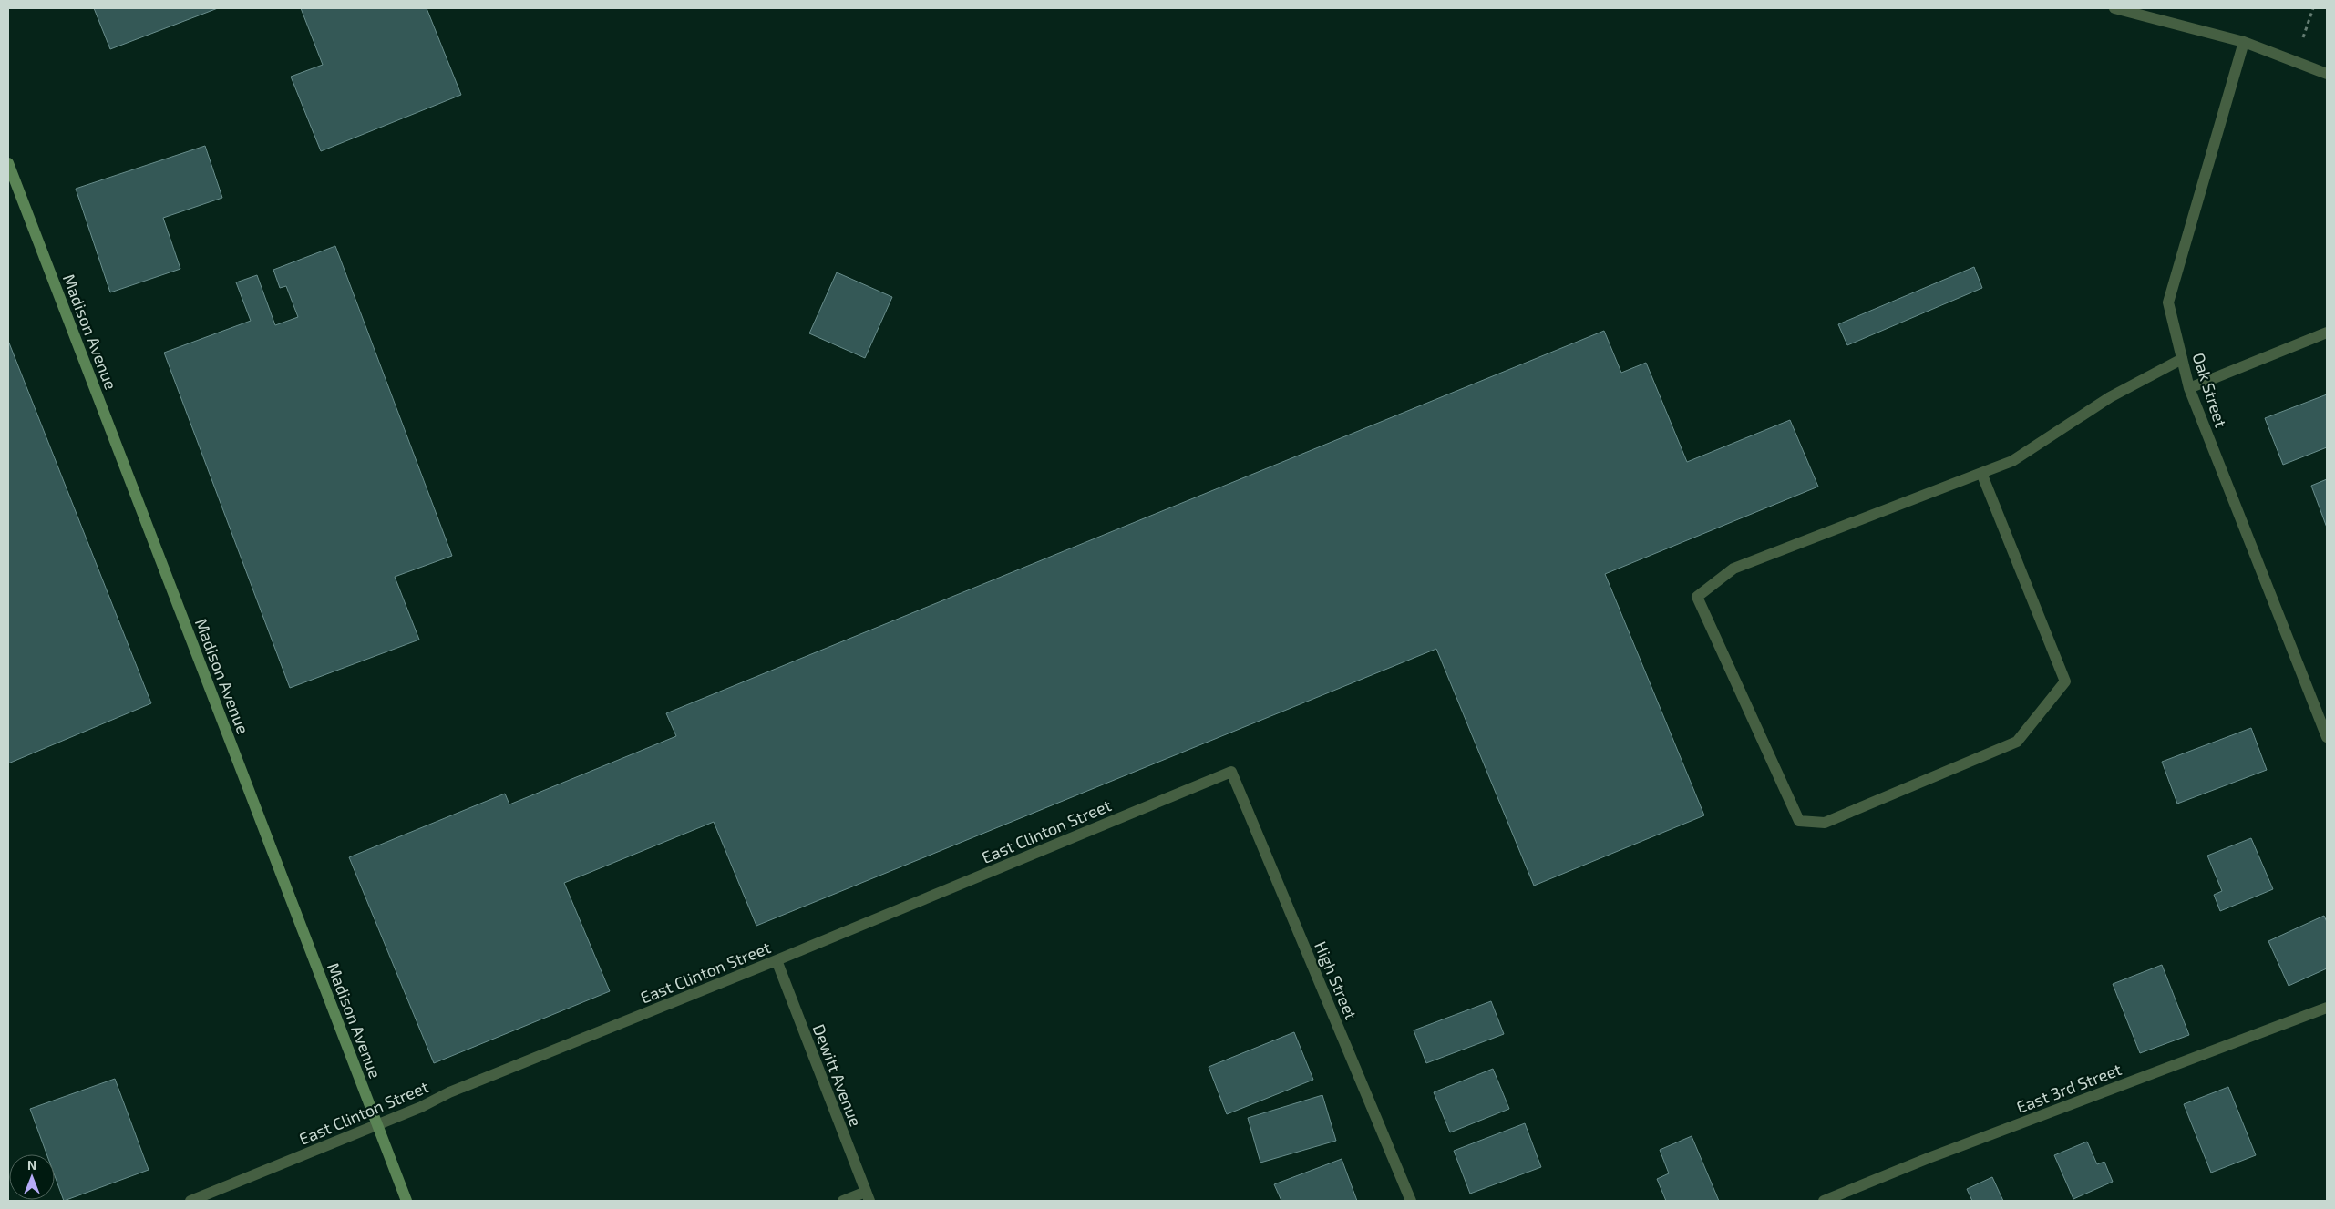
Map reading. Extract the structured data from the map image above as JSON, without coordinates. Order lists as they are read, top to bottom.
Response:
{
  "streets": {
    "main road": ["Madison Avenue"],
    "street": [
      "Oak Street",
      "East Clinton Street",
      "High Street",
      "Dewitt Avenue",
      "East 3rd Street"
    ]
  },
  "crossings": [
    ["Madison Avenue", "East Clinton Street"],
    ["East Clinton Street", "High Street"],
    ["East Clinton Street", "Dewitt Avenue"]
  ],
  "north": "top"
}
